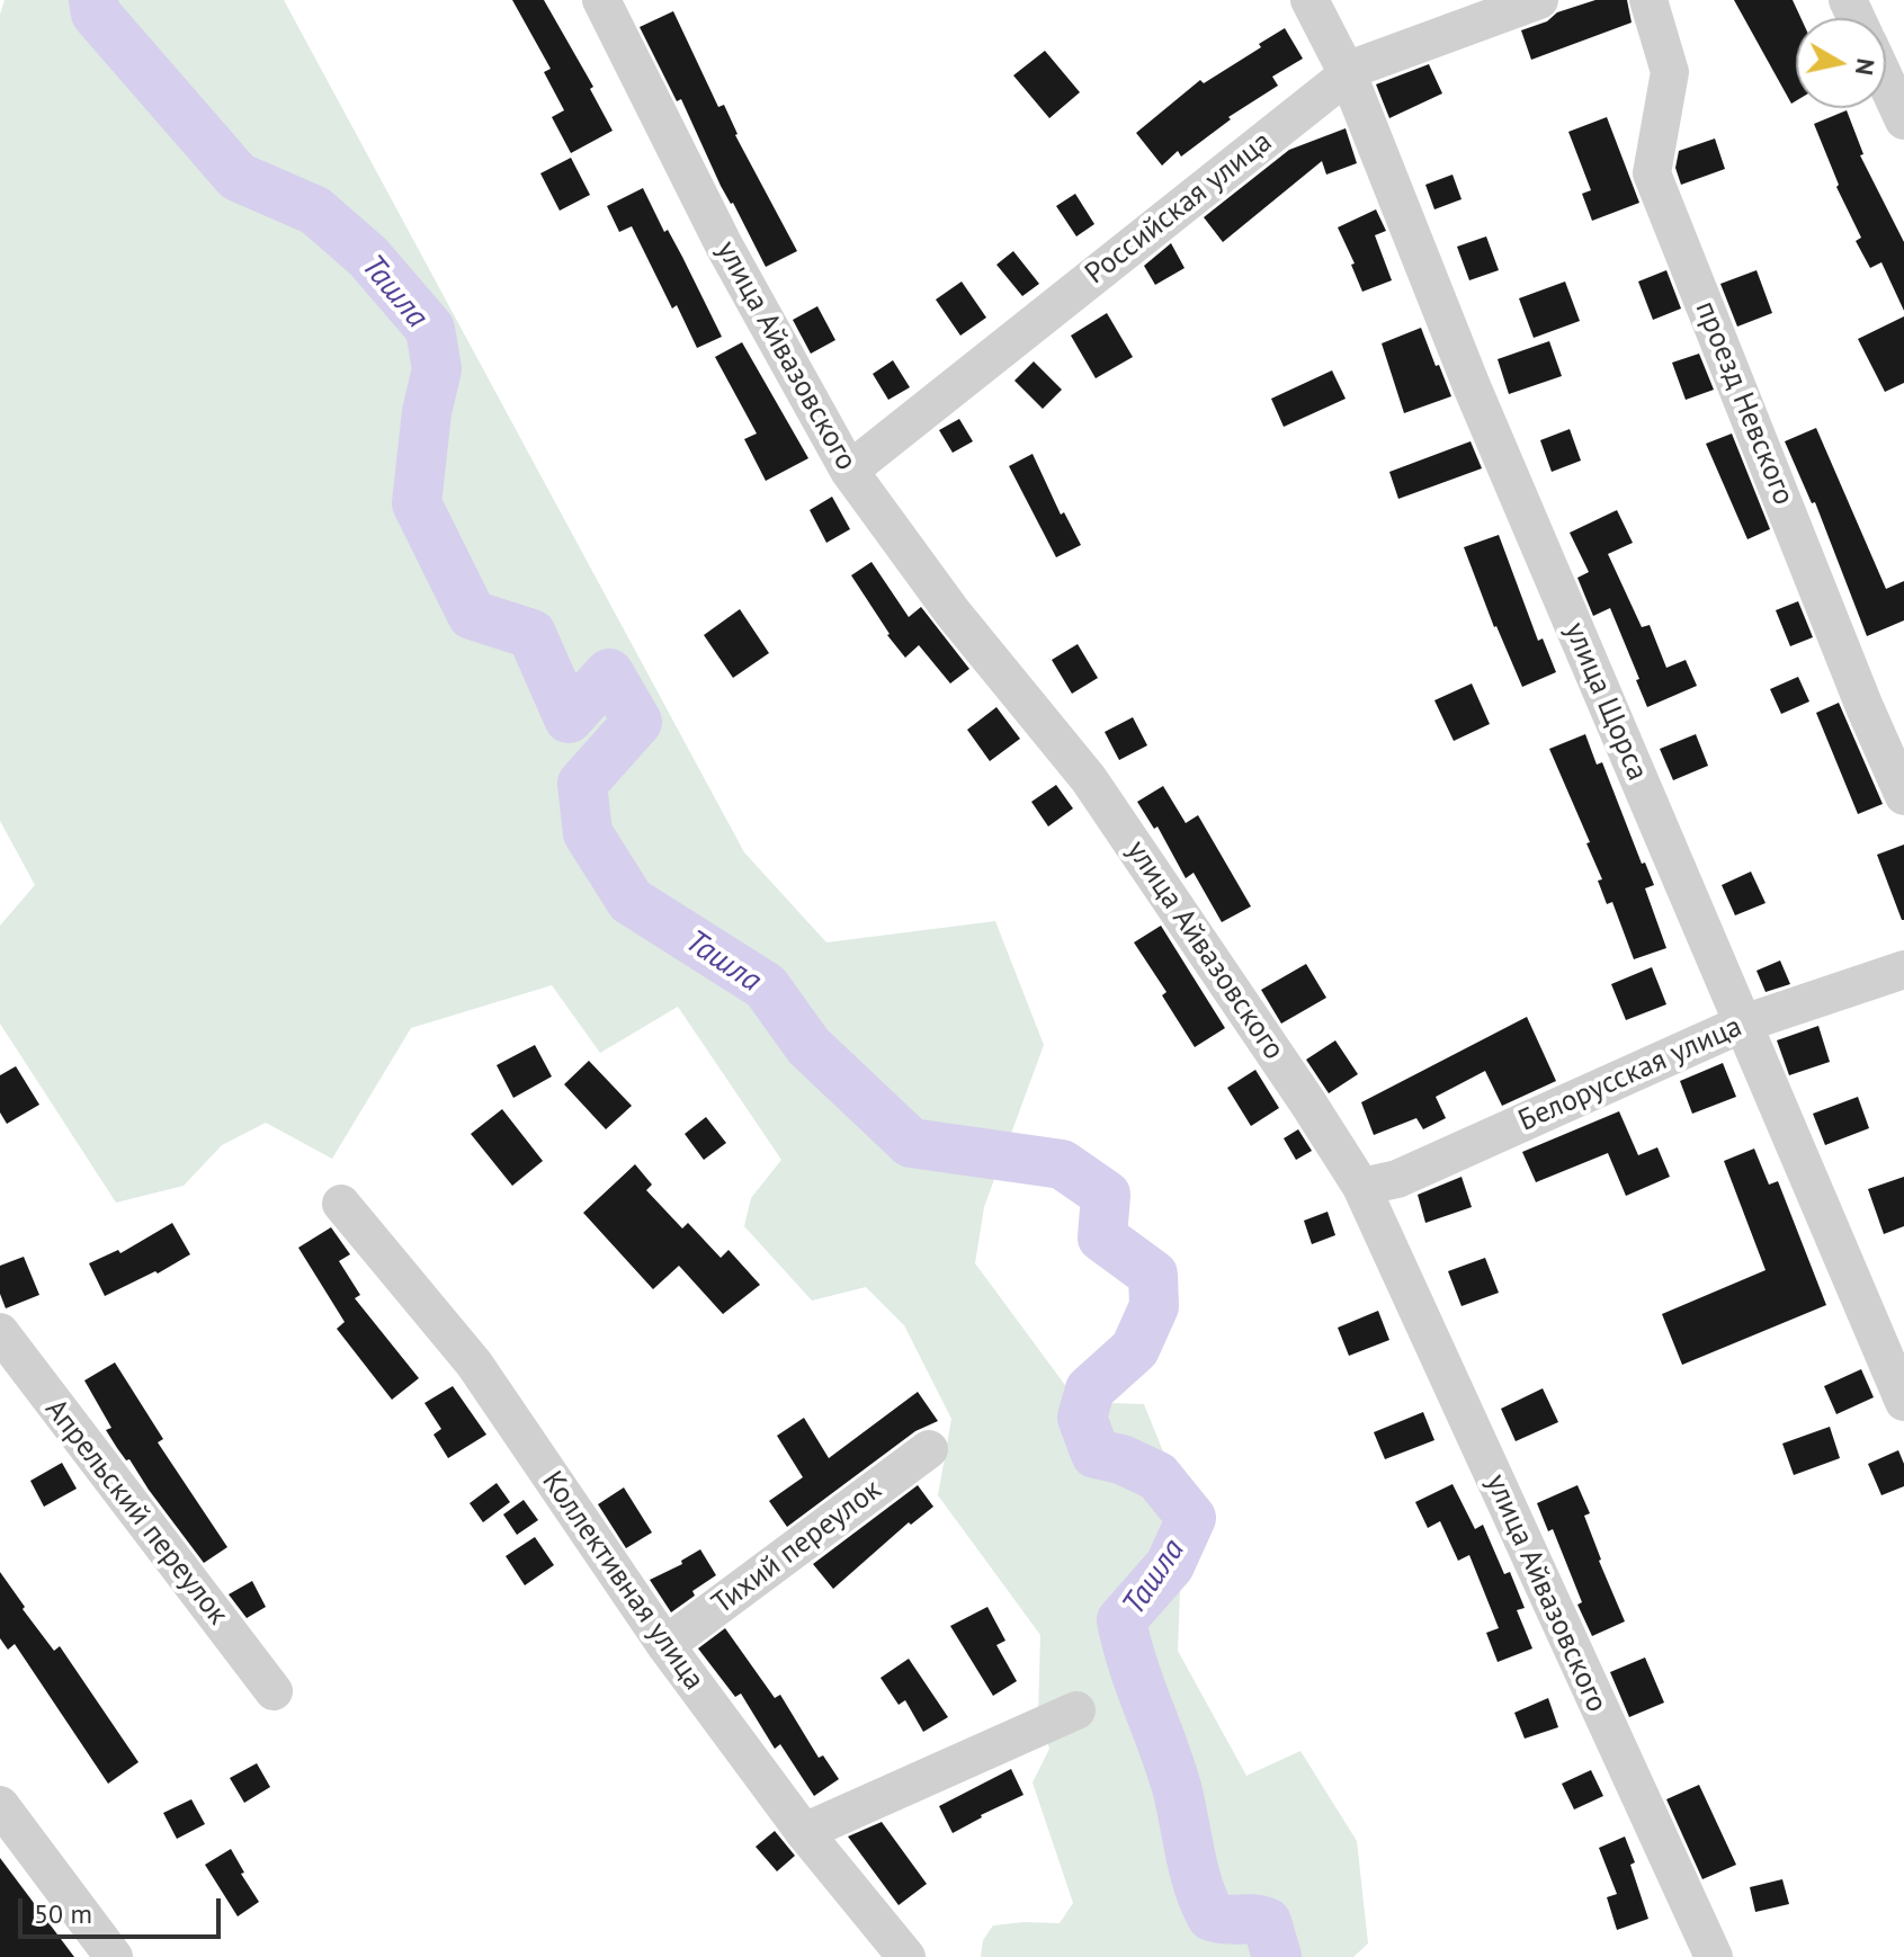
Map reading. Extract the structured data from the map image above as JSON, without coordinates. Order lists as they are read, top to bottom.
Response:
{
  "streets": {
    "street": [
      "Российская улица",
      "улица Айвазовского",
      "проезд Невского",
      "улица Щорса",
      "Белорусская улица",
      "Апрельский переулок",
      "Тихий переулок",
      "Коллективная улица"
    ]
  },
  "crossings": [
    ["Российская улица", "улица Айвазовского"],
    ["Российская улица", "улица Щорса"],
    ["улица Айвазовского", "Белорусская улица"],
    ["улица Щорса", "Белорусская улица"],
    ["Тихий переулок", "Коллективная улица"]
  ],
  "water": ["Ташла"],
  "scale_bar": "50 m",
  "north": "right"
}
